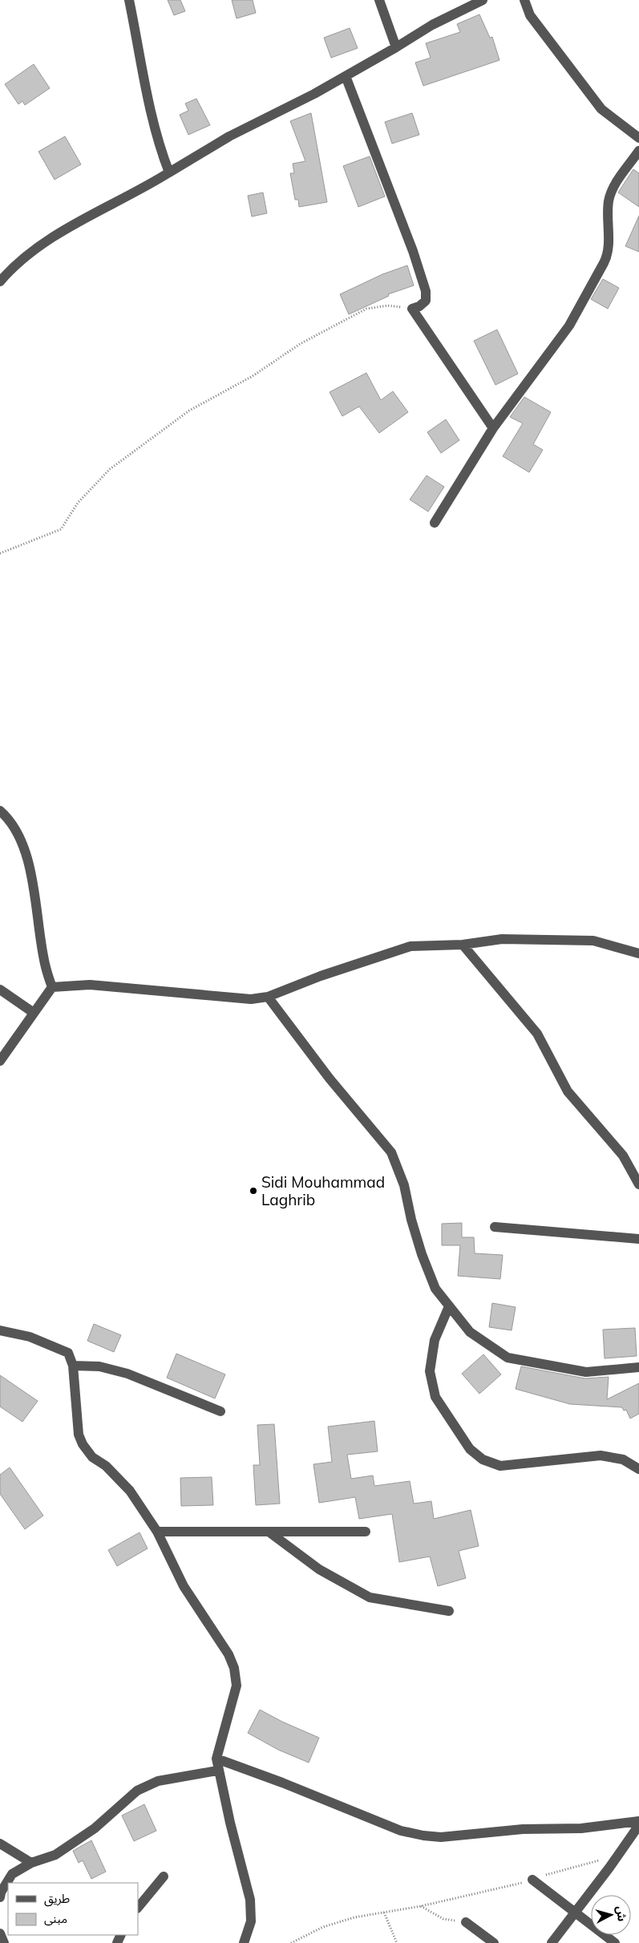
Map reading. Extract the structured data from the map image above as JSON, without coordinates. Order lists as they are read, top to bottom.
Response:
{
  "places": ["Sidi Mouhammad Laghrib"],
  "legend": ["طريق", "مبنى"],
  "north": "right"
}
